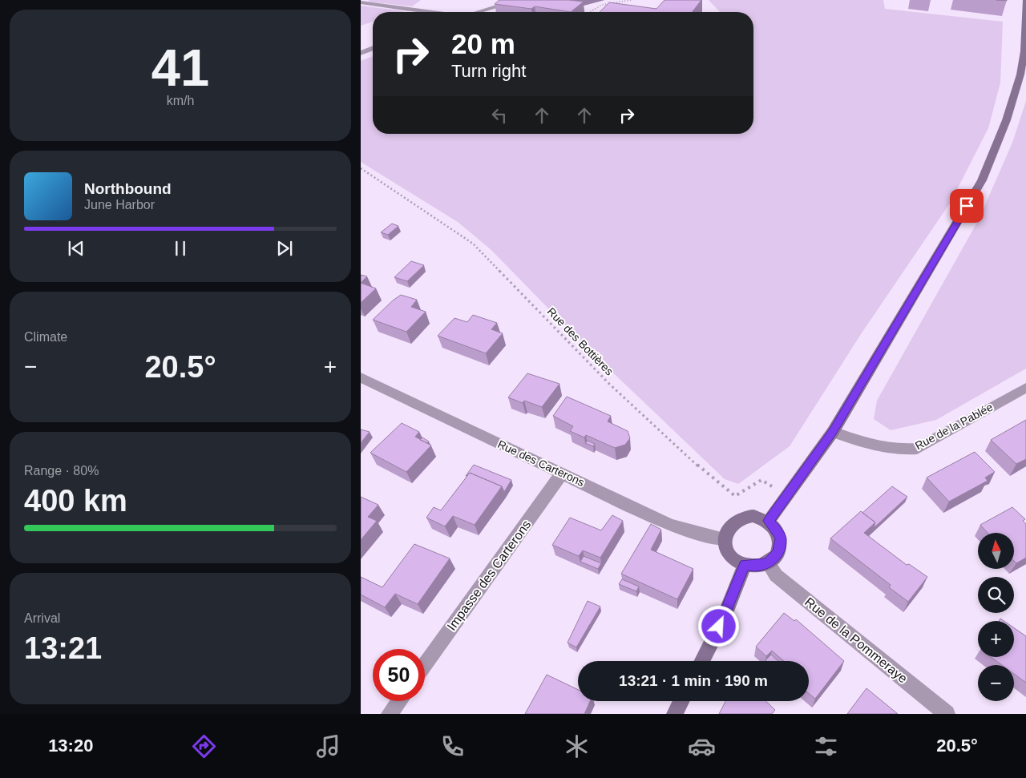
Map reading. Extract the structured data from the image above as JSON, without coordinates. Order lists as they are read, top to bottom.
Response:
{
  "streets": {
    "street": [
      "Rue de la Pablée",
      "Rue des Carterons",
      "Impasse des Carterons",
      "Rue de la Pommeraye"
    ],
    "path": ["Rue des Bottières"]
  },
  "crossings": [
    ["Rue des Carterons", "Impasse des Carterons"],
    ["Rue des Carterons", "Rue de la Pommeraye"]
  ],
  "north": "top",
  "page": {
    "tile": [
      ["41", "km/h"],
      "Climate",
      ["Range · 80%", "400 km"],
      ["Arrival", "13:21"]
    ],
    "turn": ["20 m", "Turn right"],
    "song": ["Northbound", "June Harbor"],
    "heat": ["−", "20.5°", "+"],
    "map_buttons": ["+", "−"],
    "limit": "50",
    "trip": "13:21 · 1 min · 190 m",
    "tabs": ["13:20", "20.5°"]
  }
}
